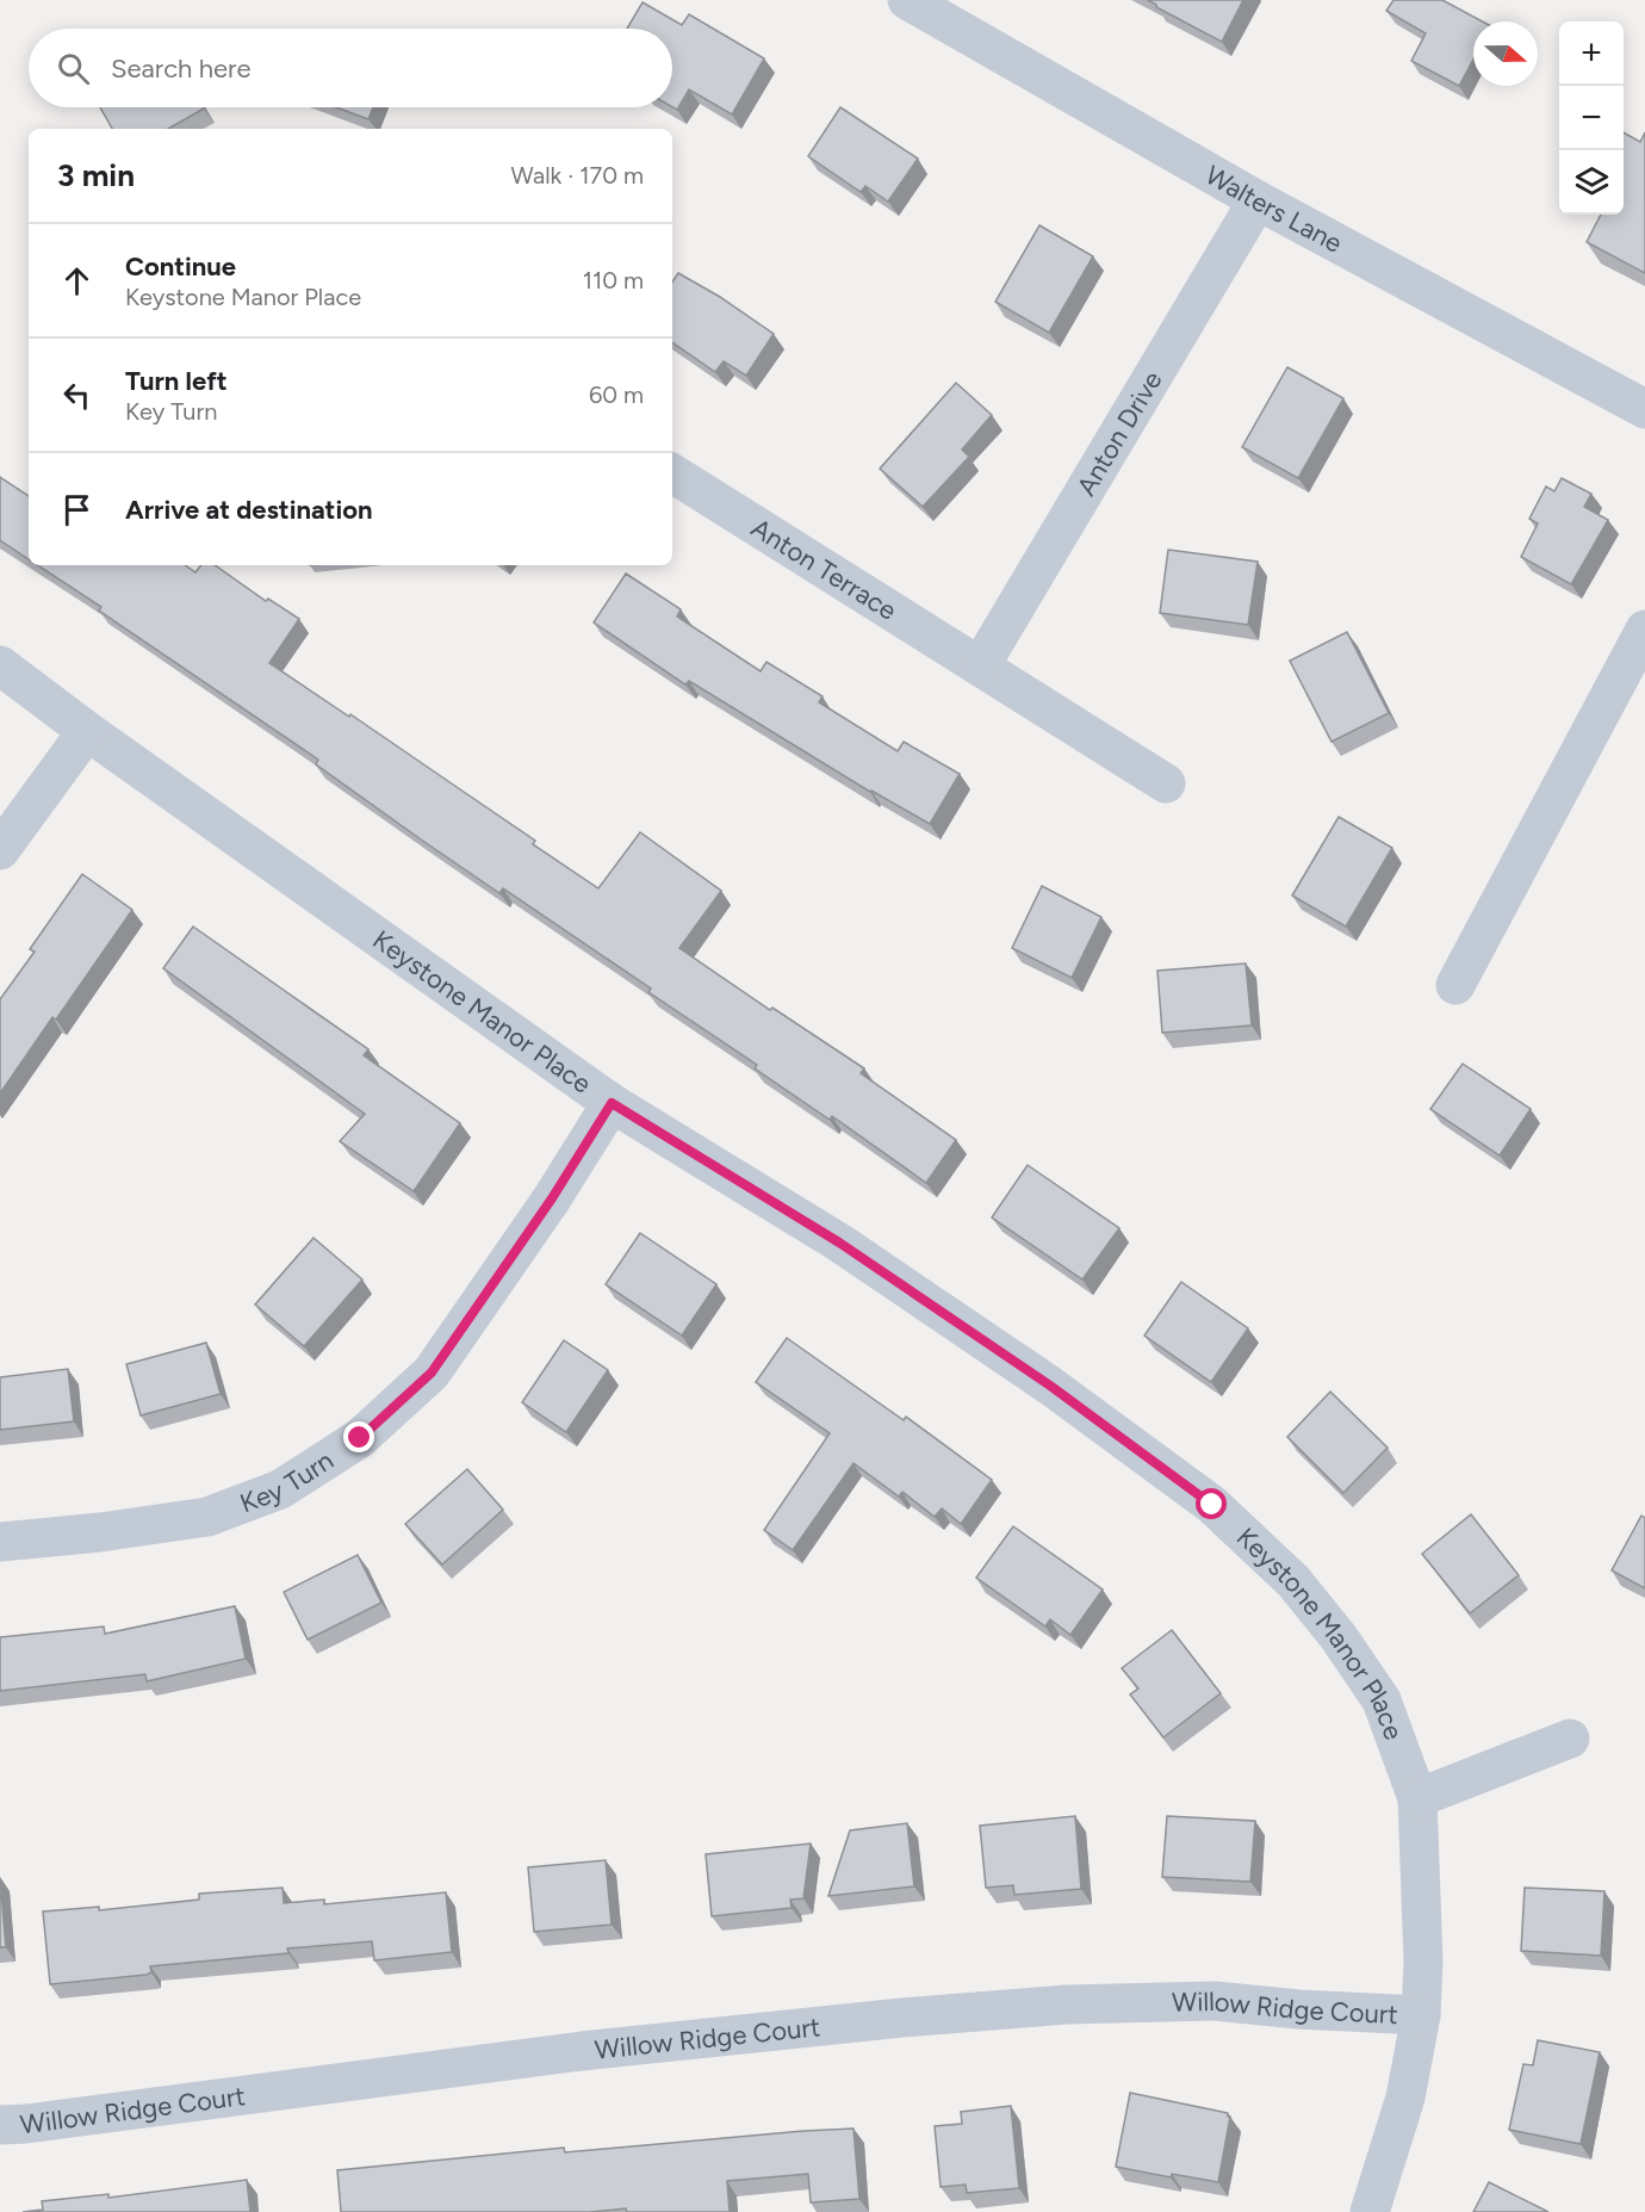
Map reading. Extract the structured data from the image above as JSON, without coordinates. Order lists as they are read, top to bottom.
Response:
{
  "streets": {
    "street": [
      "Walters Lane",
      "Anton Drive",
      "Anton Terrace",
      "Keystone Manor Place",
      "Key Turn",
      "Willow Ridge Court"
    ]
  },
  "crossings": [
    ["Walters Lane", "Anton Drive"],
    ["Anton Drive", "Anton Terrace"],
    ["Keystone Manor Place", "Key Turn"],
    ["Keystone Manor Place", "Willow Ridge Court"]
  ],
  "north": "right",
  "page": {
    "map_buttons": ["+", "−"],
    "search": "Search here",
    "heading": ["3 min", "Walk · 170 m"],
    "list": [
      ["Continue", "Keystone Manor Place", "110 m"],
      ["Turn left", "Key Turn", "60 m"],
      "Arrive at destination"
    ]
  }
}
